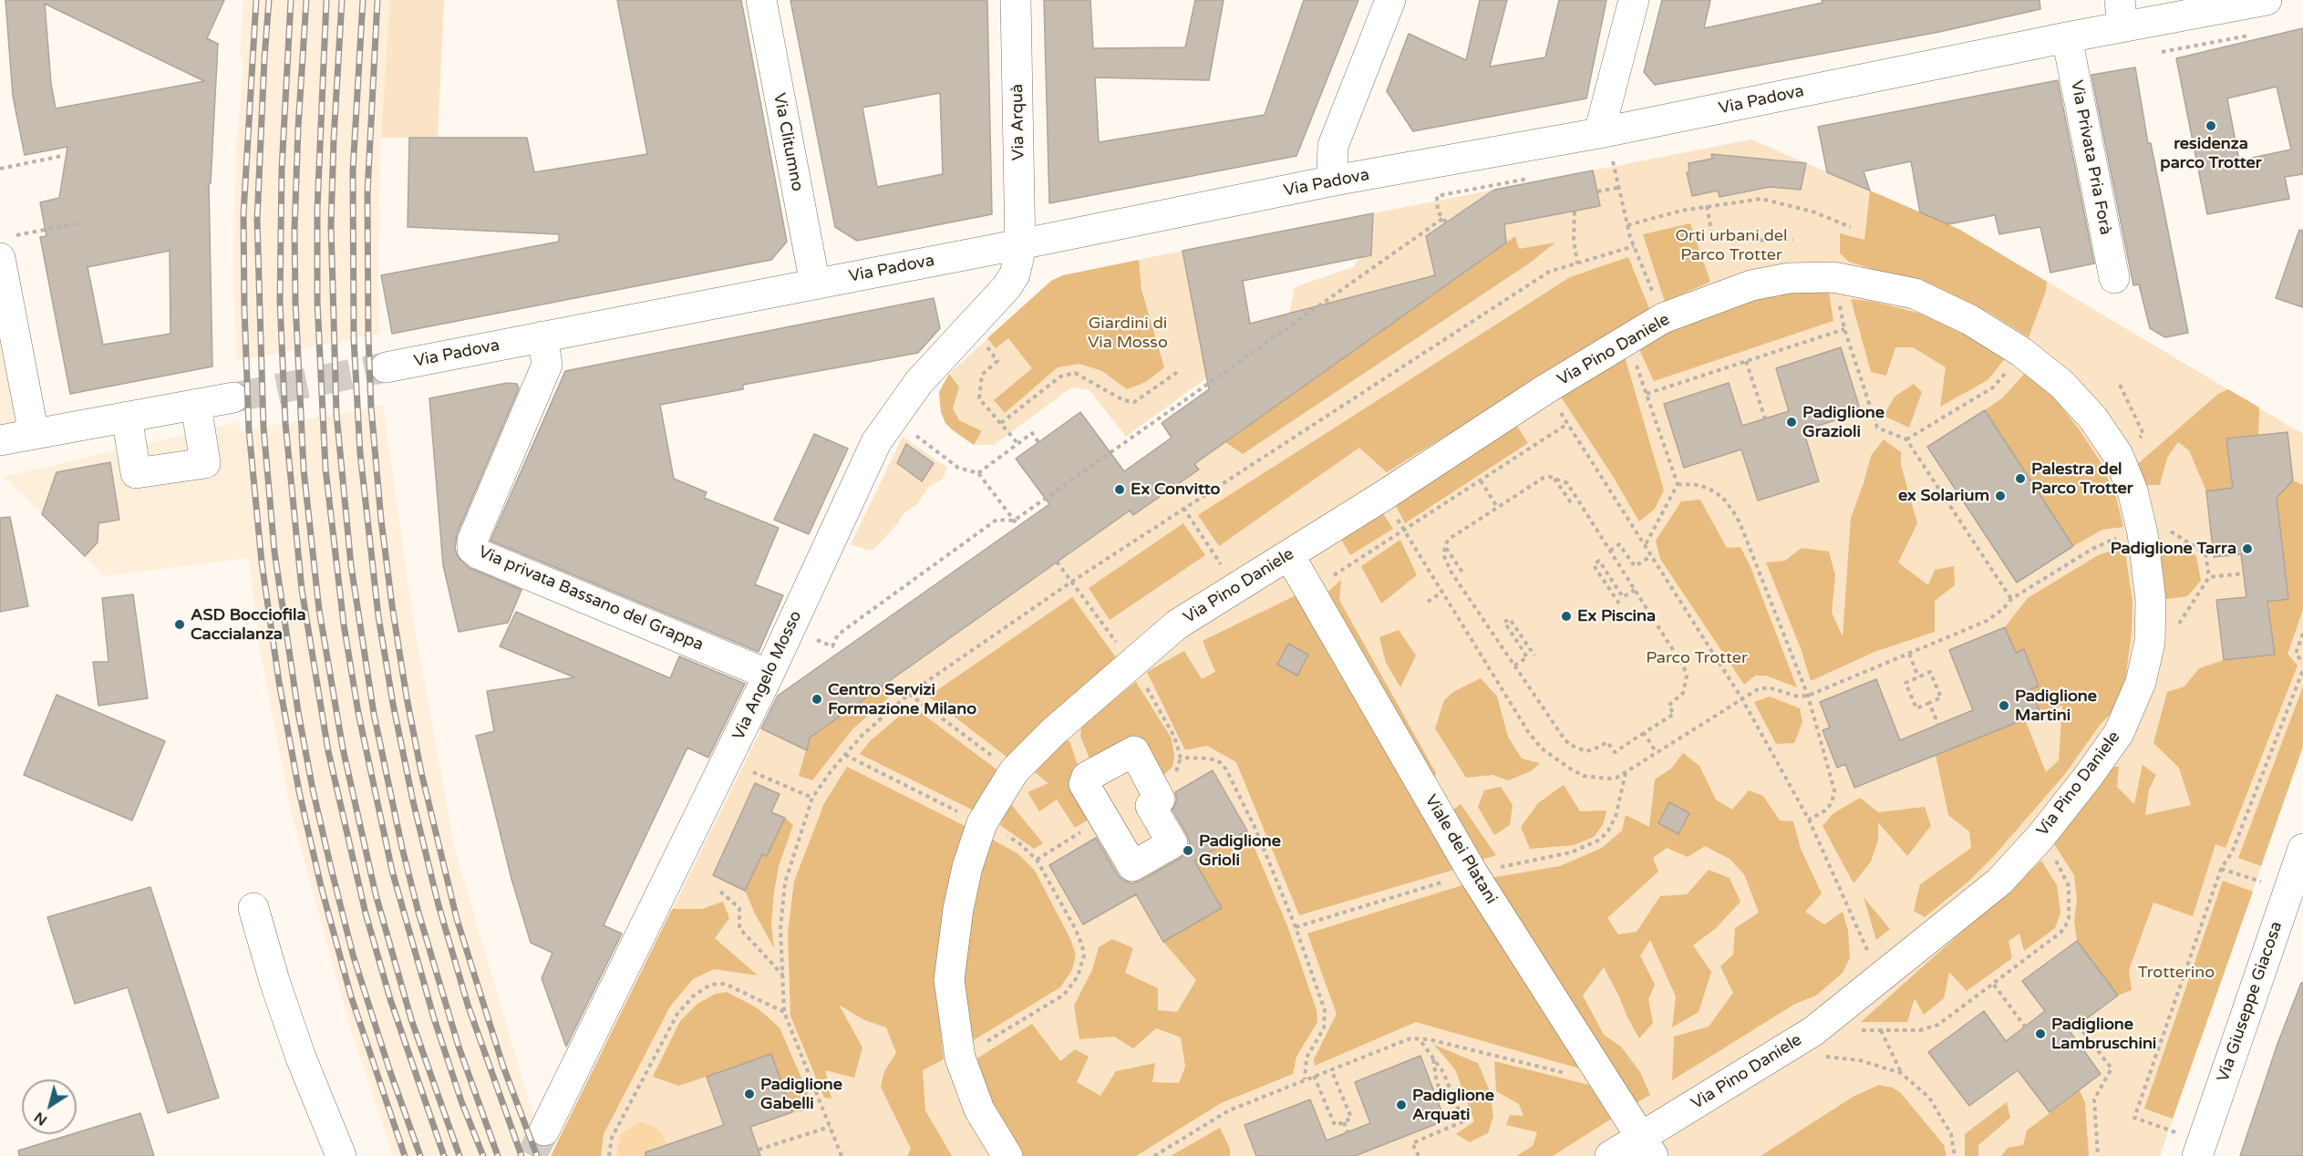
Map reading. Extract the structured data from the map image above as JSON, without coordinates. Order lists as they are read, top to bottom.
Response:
{
  "streets": {
    "street": [
      "Via Padova",
      "Via Arquà",
      "Via Clitumno",
      "Via Privata Pria Forà",
      "Via Pino Daniele",
      "Via privata Bassano del Grappa",
      "Via Angelo Mosso",
      "Viale dei Platani",
      "Via Giuseppe Giacosa"
    ]
  },
  "crossings": [
    ["Via Padova", "Via Arquà"],
    ["Via Padova", "Via Clitumno"],
    ["Via Padova", "Via Privata Pria Forà"],
    ["Via Padova", "Via privata Bassano del Grappa"],
    ["Via Padova", "Via Angelo Mosso"],
    ["Via Arquà", "Via Angelo Mosso"],
    ["Via Pino Daniele", "Viale dei Platani"],
    ["Via privata Bassano del Grappa", "Via Angelo Mosso"]
  ],
  "parks": [
    "Orti urbani del Parco Trotter",
    "Giardini di Via Mosso",
    "Parco Trotter",
    "Trotterino"
  ],
  "places": [
    "residenza parco Trotter",
    "Padiglione Grazioli",
    "Palestra del Parco Trotter",
    "Ex Convitto",
    "ex Solarium",
    "Padiglione Tarra",
    "Ex Piscina",
    "ASD Bocciofila Caccialanza",
    "Centro Servizi Formazione Milano",
    "Padiglione Martini",
    "Padiglione Grioli",
    "Padiglione Lambruschini",
    "Padiglione Gabelli",
    "Padiglione Arquati"
  ],
  "north": "bottom left"
}
